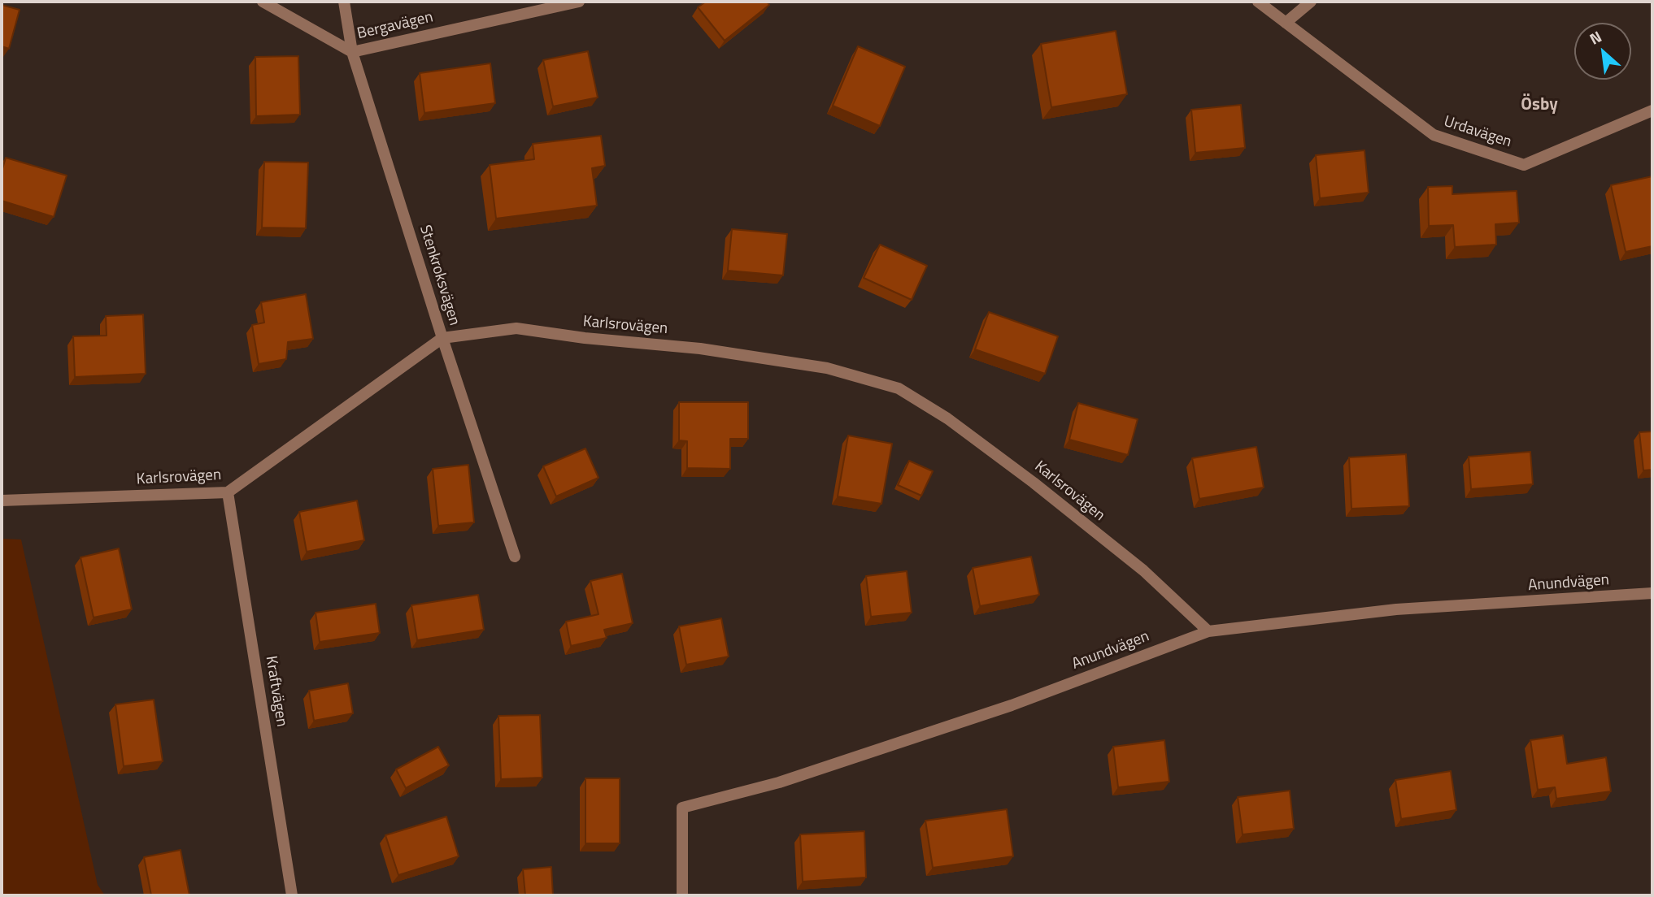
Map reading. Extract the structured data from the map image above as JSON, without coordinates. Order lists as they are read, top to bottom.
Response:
{
  "streets": {
    "street": [
      "Bergavägen",
      "Urdavägen",
      "Stenkroksvägen",
      "Karlsrovägen",
      "Anundvägen",
      "Kraftvägen"
    ]
  },
  "crossings": [
    ["Bergavägen", "Stenkroksvägen"],
    ["Stenkroksvägen", "Karlsrovägen"],
    ["Karlsrovägen", "Anundvägen"],
    ["Karlsrovägen", "Kraftvägen"]
  ],
  "districts": ["Ösby"],
  "north": "top left"
}
